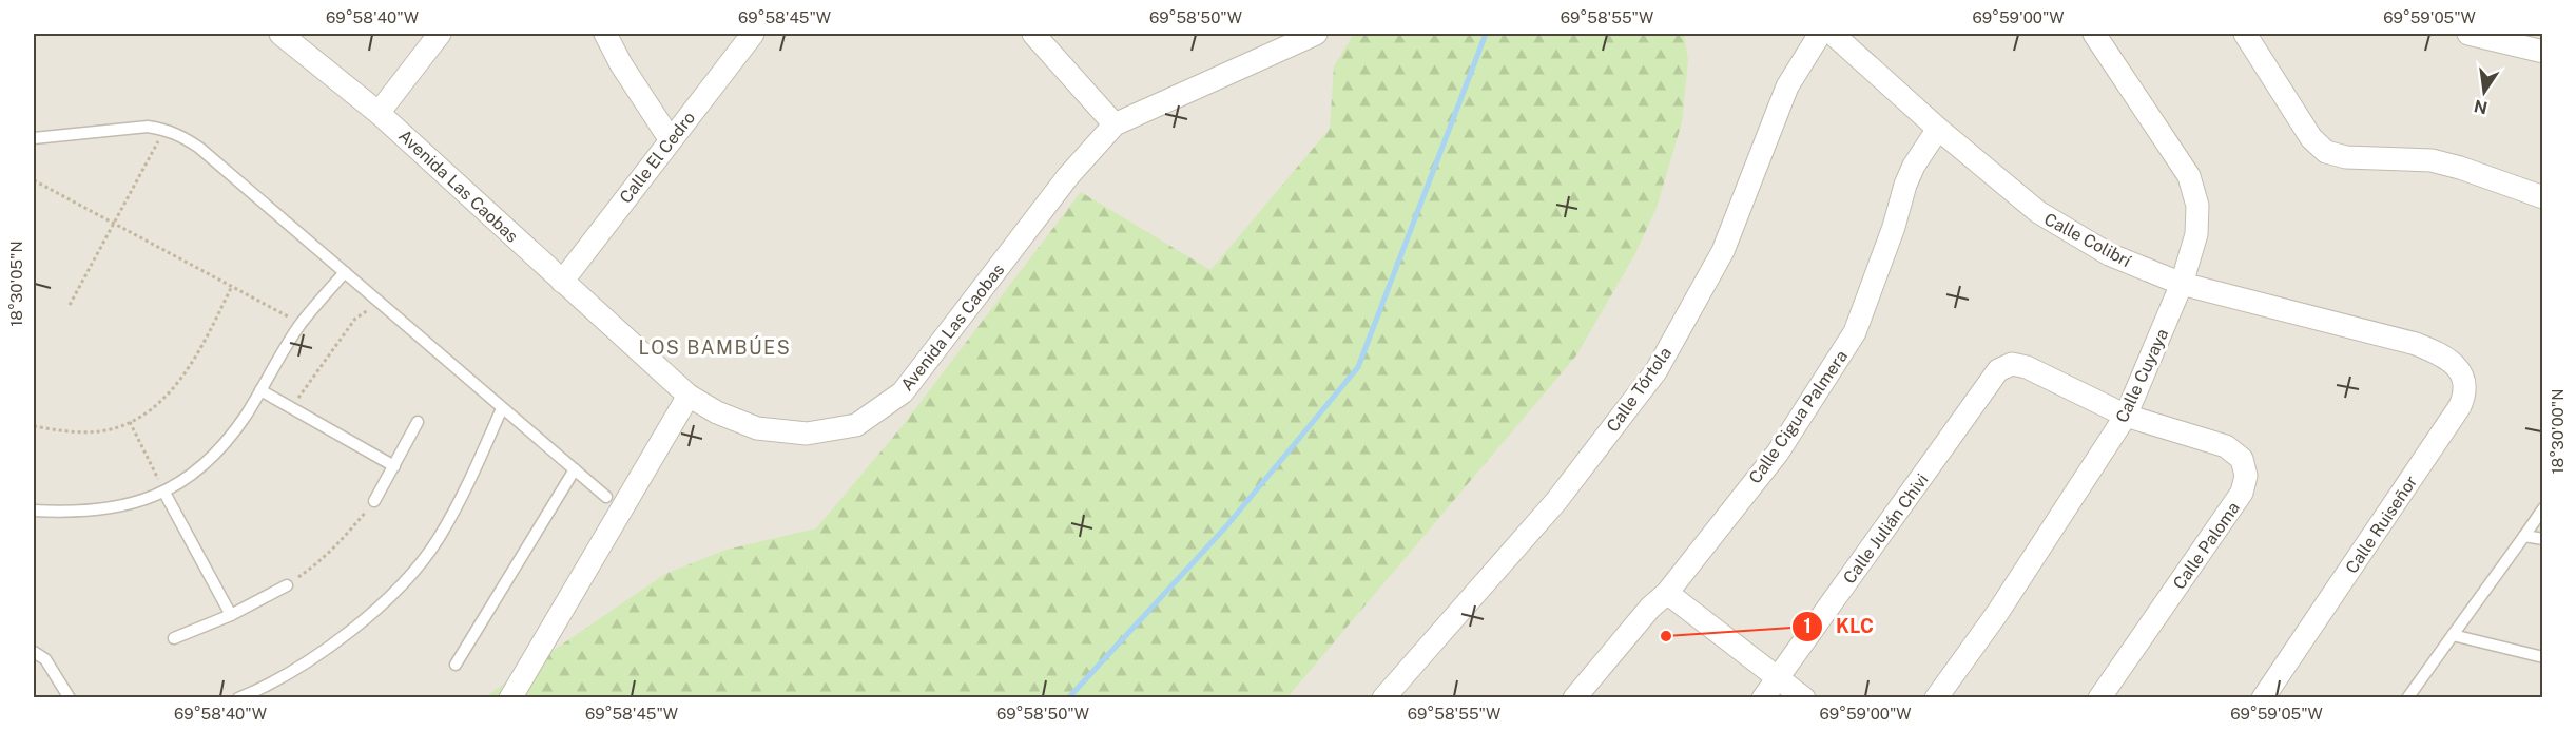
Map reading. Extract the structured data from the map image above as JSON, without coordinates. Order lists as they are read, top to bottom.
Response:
{
  "streets": {
    "street": [
      "Calle El Cedro",
      "Avenida Las Caobas",
      "Calle Colibrí",
      "Calle Cuyaya",
      "Calle Tórtola",
      "Calle Cigua Palmera",
      "Calle Ruiseñor",
      "Calle Julián Chivi",
      "Calle Paloma"
    ]
  },
  "crossings": [
    ["Calle El Cedro", "Avenida Las Caobas"],
    ["Calle Colibrí", "Calle Cuyaya"],
    ["Calle Colibrí", "Calle Cigua Palmera"],
    ["Calle Colibrí", "Calle Ruiseñor"],
    ["Calle Cuyaya", "Calle Paloma"],
    ["Calle Julián Chivi", "Calle Paloma"]
  ],
  "districts": ["LOS BAMBÚES"],
  "places": ["KLC"],
  "north": "bottom",
  "coordinates": [
    "69°58'40\"W",
    "69°58'45\"W",
    "69°58'50\"W",
    "69°58'55\"W",
    "69°59'00\"W",
    "69°59'05\"W",
    "18°30'05\"N",
    "18°30'00\"N"
  ]
}
